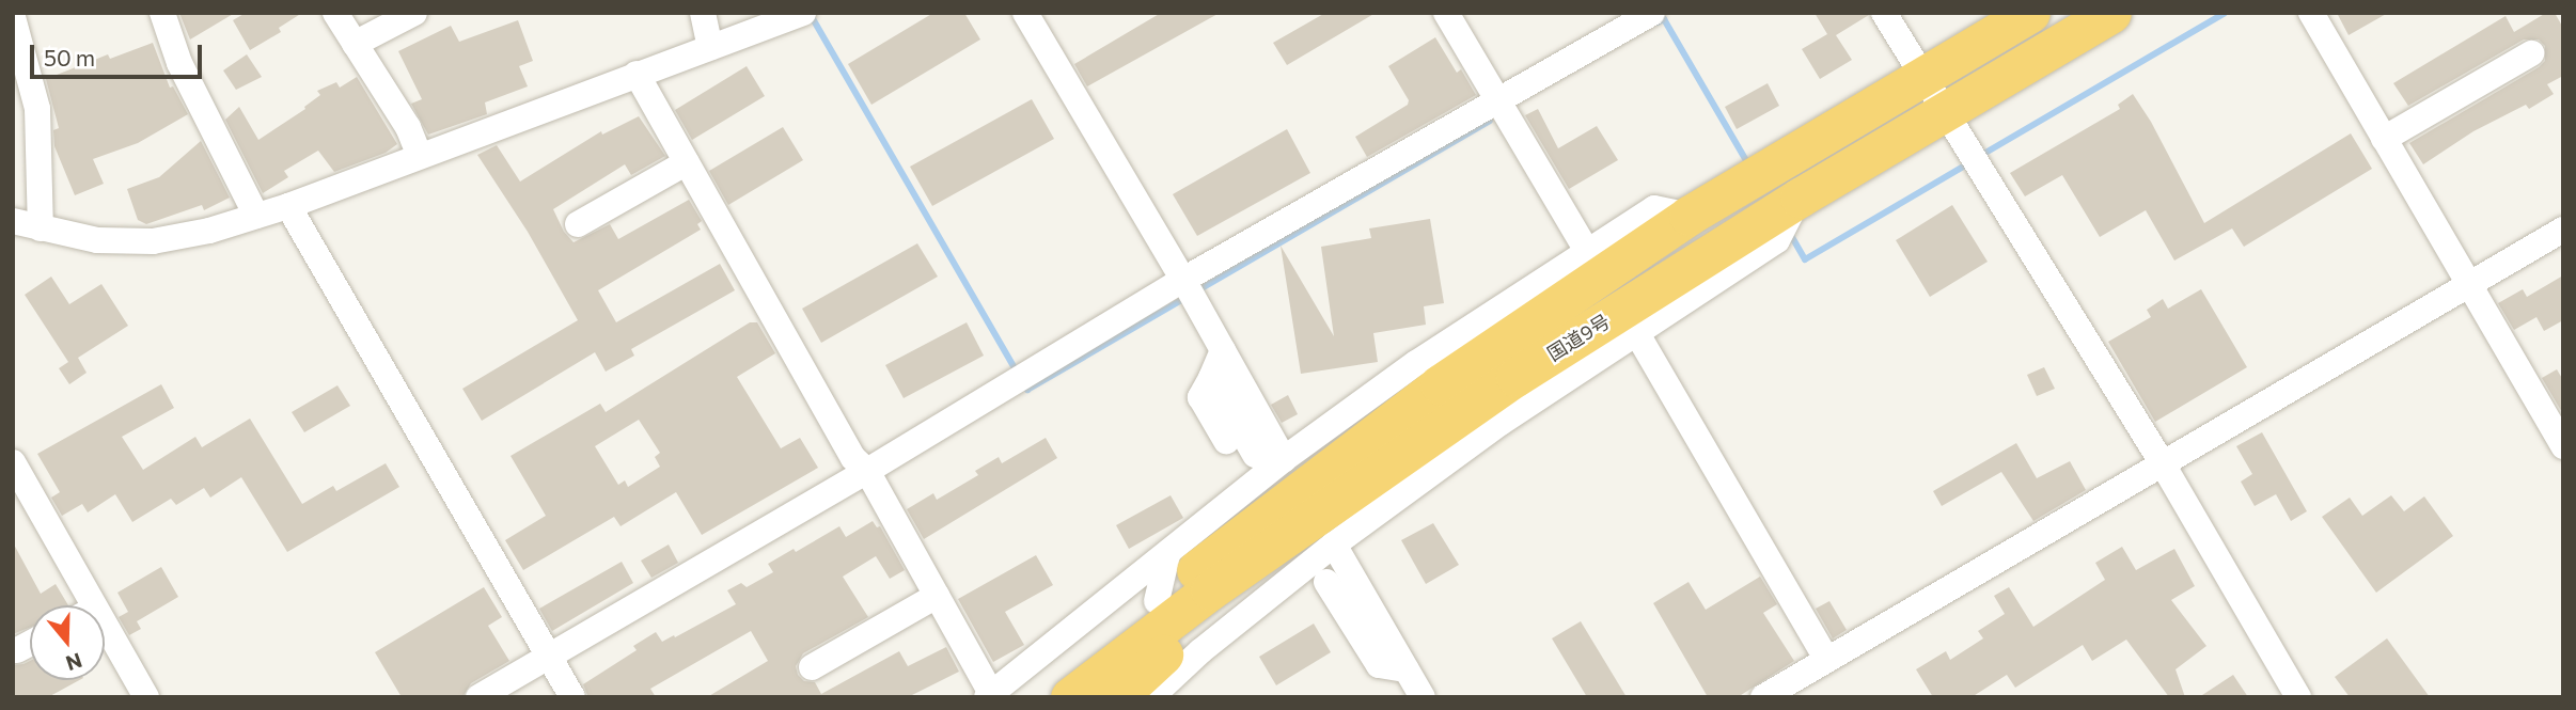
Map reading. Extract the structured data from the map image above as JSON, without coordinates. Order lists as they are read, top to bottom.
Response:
{
  "streets": {
    "highway": ["国道9号"]
  },
  "scale_bar": "50 m",
  "north": "bottom"
}
